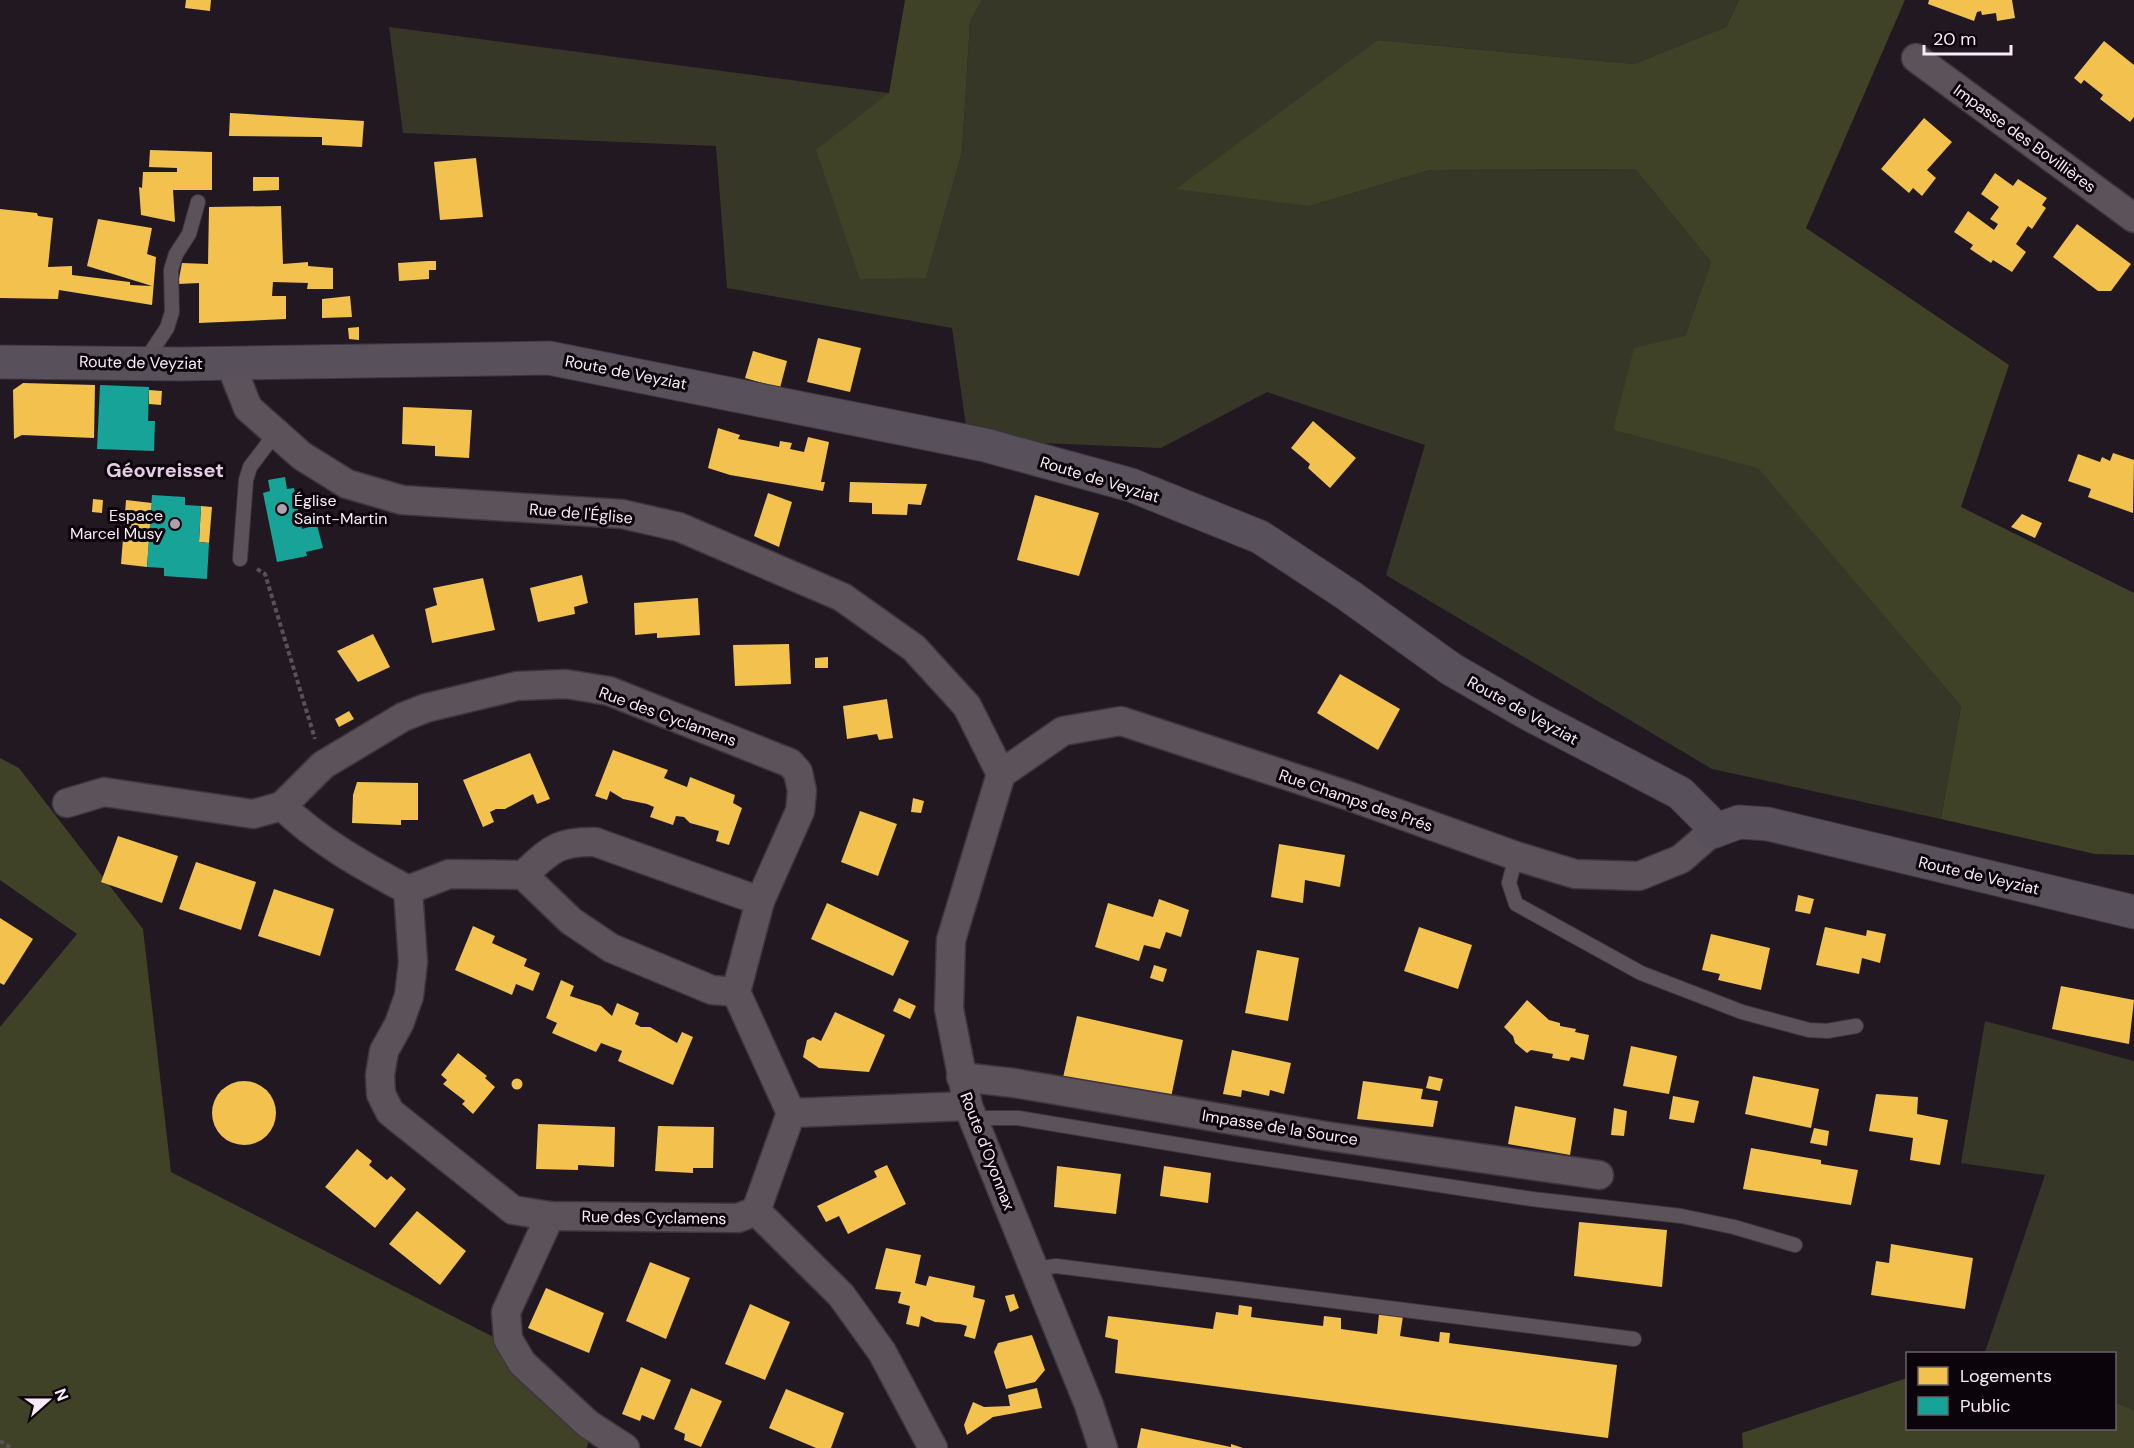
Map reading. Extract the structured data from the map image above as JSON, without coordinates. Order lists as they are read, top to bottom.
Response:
{
  "streets": {
    "street": [
      "Impasse des Bovillières",
      "Route de Veyziat",
      "Rue de l'Église",
      "Rue des Cyclamens",
      "Rue Champs des Prés",
      "Impasse de la Source",
      "Route d'Oyonnax"
    ]
  },
  "crossings": [
    ["Route de Veyziat", "Rue de l'Église"],
    ["Route de Veyziat", "Rue Champs des Prés"],
    ["Rue de l'Église", "Rue Champs des Prés"],
    ["Rue de l'Église", "Route d'Oyonnax"],
    ["Rue Champs des Prés", "Route d'Oyonnax"],
    ["Impasse de la Source", "Route d'Oyonnax"]
  ],
  "districts": ["Géovreisset"],
  "places": ["Église Saint-Martin", "Espace Marcel Musy"],
  "legend": ["Logements", "Public"],
  "scale_bar": "20 m",
  "north": "right"
}
